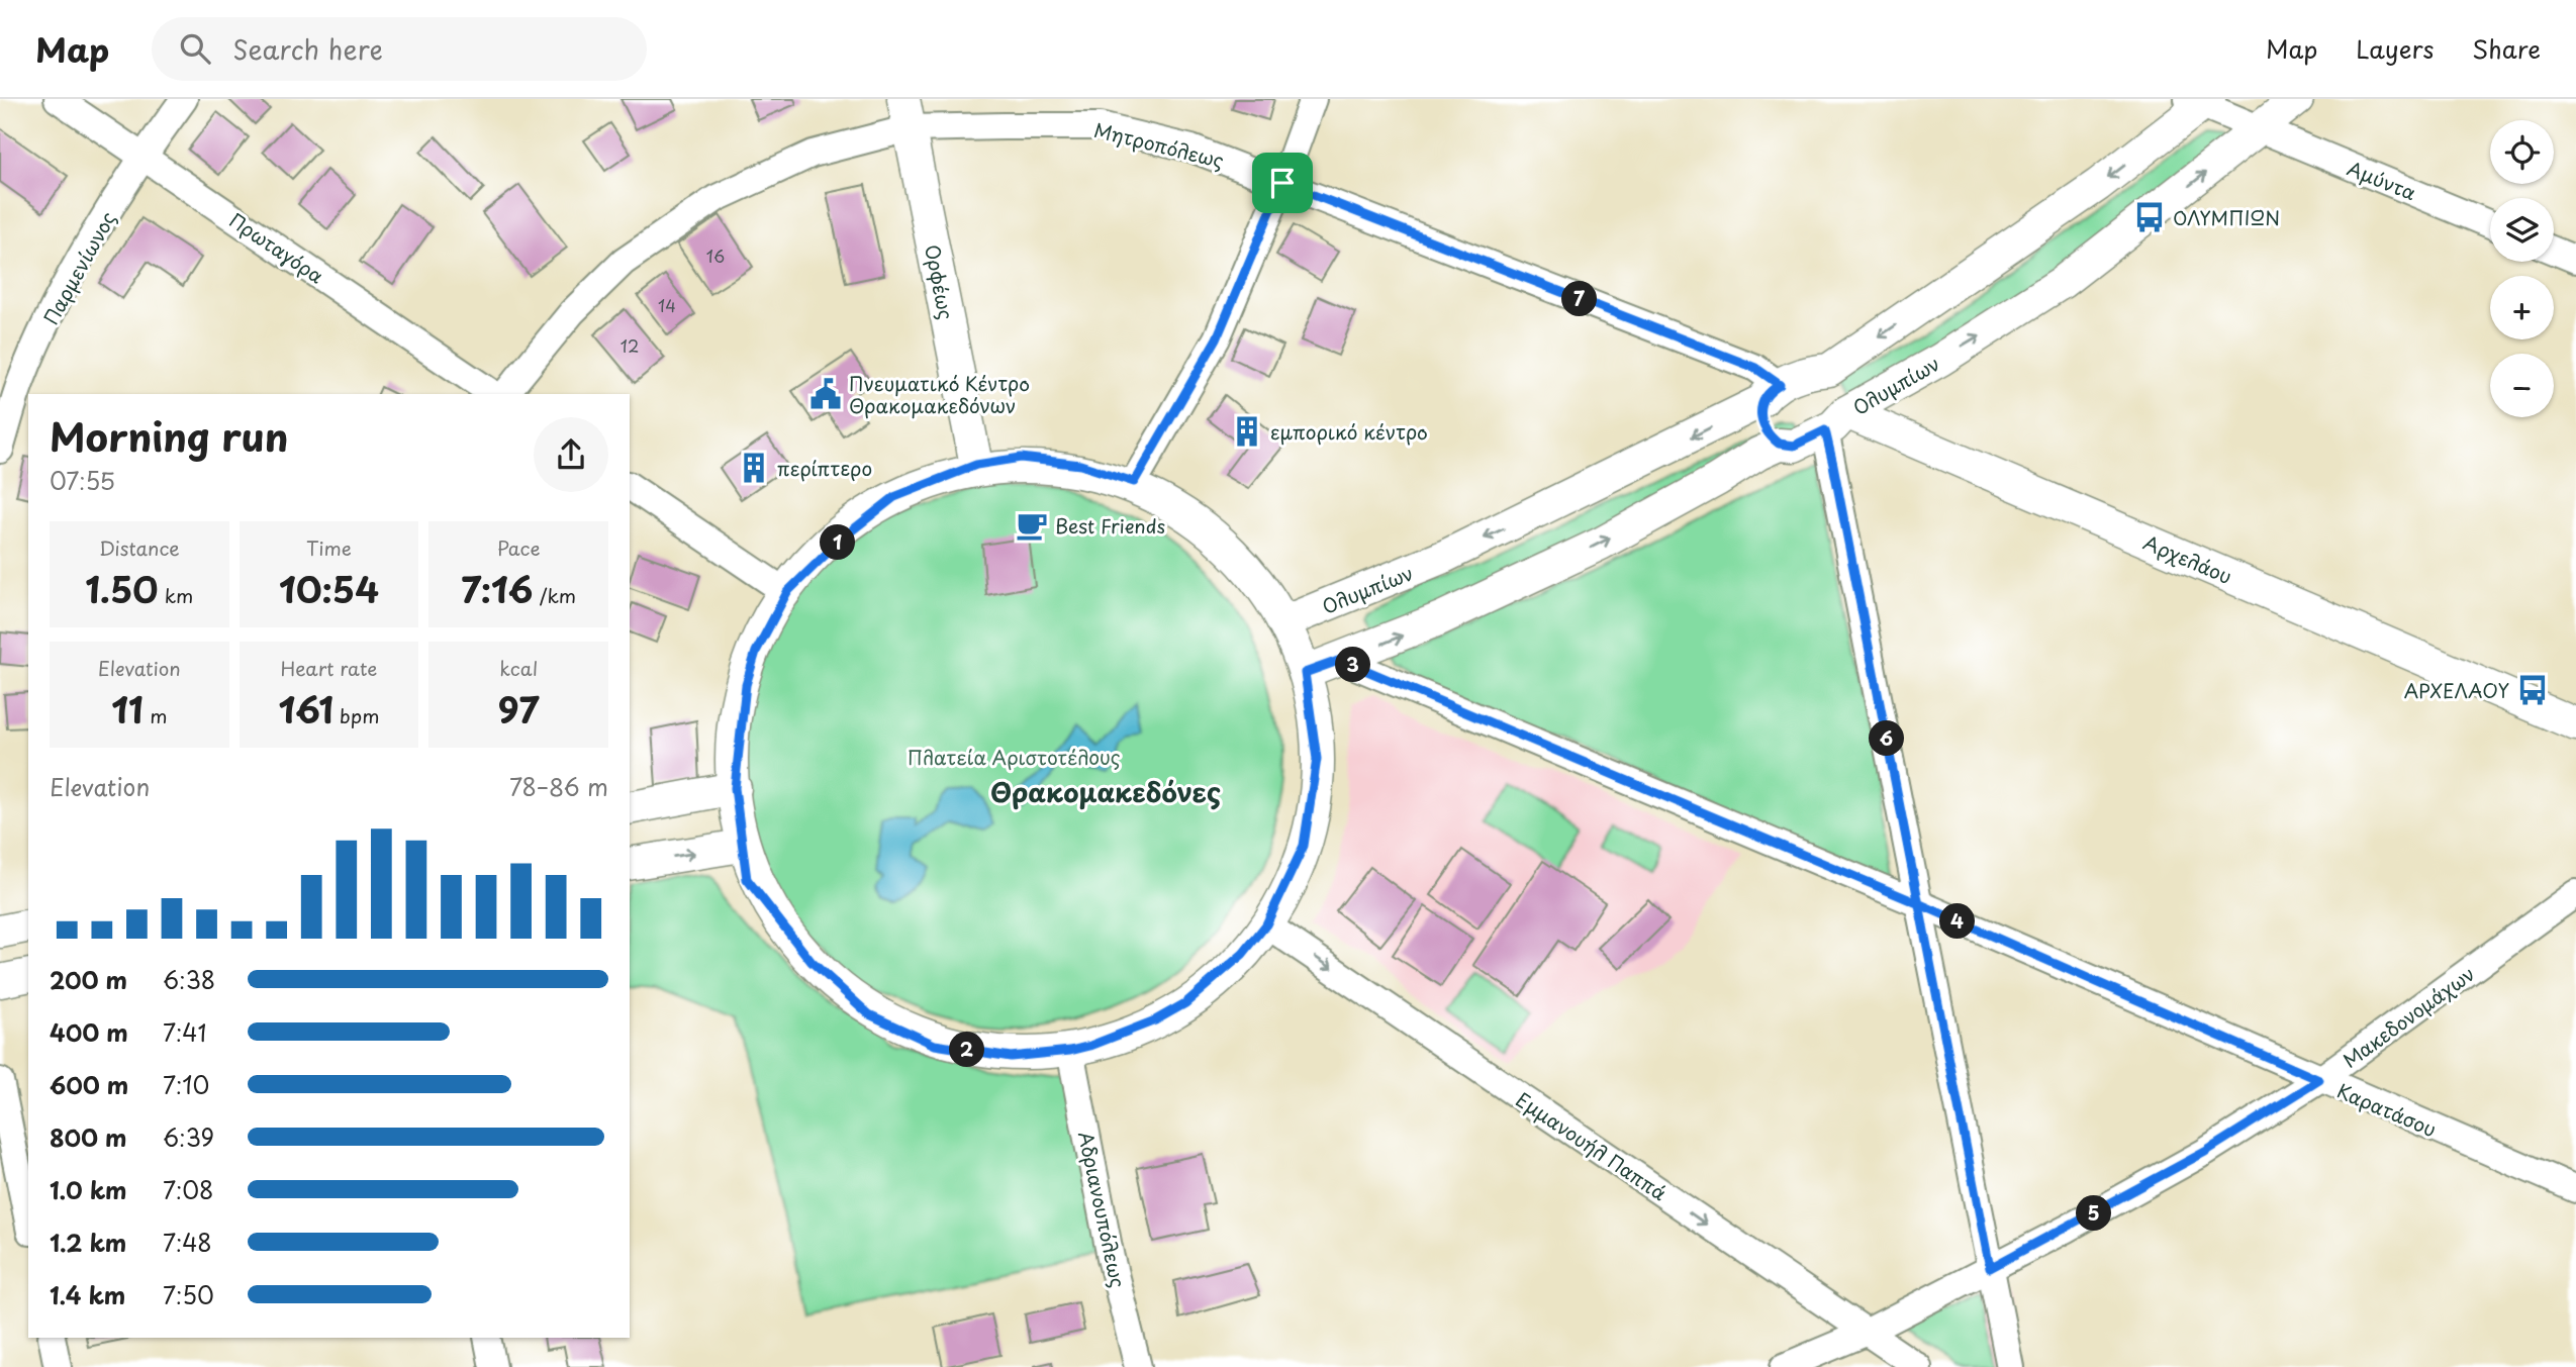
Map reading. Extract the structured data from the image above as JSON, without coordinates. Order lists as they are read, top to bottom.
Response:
{
  "streets": {
    "street": [
      "Μητροπόλεως",
      "Αμύντα",
      "Πρωταγόρα",
      "Παρμενίωνος",
      "Ορφέως",
      "Ολυμπίων",
      "Αρχελάου",
      "Μακεδονομάχων",
      "Καρατάσου",
      "Εμμανουήλ Παππά",
      "Αδριανουπόλεως"
    ]
  },
  "crossings": [
    ["Μητροπόλεως", "Ορφέως"],
    ["Μητροπόλεως", "Ολυμπίων"],
    ["Μητροπόλεως", "Αρχελάου"],
    ["Αμύντα", "Ολυμπίων"],
    ["Πρωταγόρα", "Παρμενίωνος"],
    ["Ολυμπίων", "Αρχελάου"],
    ["Ολυμπίων", "Καρατάσου"],
    ["Μακεδονομάχων", "Καρατάσου"],
    ["Μακεδονομάχων", "Εμμανουήλ Παππά"]
  ],
  "one_way": ["Εμμανουήλ Παππά"],
  "districts": ["Θρακομακεδόνες"],
  "parks": ["Πλατεία Αριστοτέλους"],
  "places": {
    "bus stop": ["ΟΛΥΜΠΙΩΝ", "ΑΡΧΕΛΑΟΥ"],
    "public building": ["Πνευματικό Κέντρο Θρακομακεδόνων"],
    "building": ["εμπορικό κέντρο", "περίπτερο"],
    "cafe": ["Best Friends"]
  },
  "house_numbers": ["16", "14", "12"],
  "page": {
    "header": "Map",
    "search": "Search here",
    "nav": ["Map", "Layers", "Share"],
    "map_buttons": ["+", "−"],
    "pins": [
      "7",
      "1",
      "3",
      "6",
      "4",
      "2",
      "5"
    ],
    "heading": ["Morning run", "07:55"],
    "stats": [
      ["Distance", "1.50 km"],
      ["Time", "10:54"],
      ["Pace", "7:16 /km"],
      ["Elevation", "11 m"],
      ["Heart rate", "161 bpm"],
      ["kcal", "97"]
    ],
    "chart": ["Elevation", "78–86 m"],
    "list": [
      {
        "name": "200 m",
        "note": "6:38"
      },
      {
        "name": "400 m",
        "note": "7:41"
      },
      {
        "name": "600 m",
        "note": "7:10"
      },
      {
        "name": "800 m",
        "note": "6:39"
      },
      {
        "name": "1.0 km",
        "note": "7:08"
      },
      {
        "name": "1.2 km",
        "note": "7:48"
      },
      {
        "name": "1.4 km",
        "note": "7:50"
      }
    ]
  }
}
